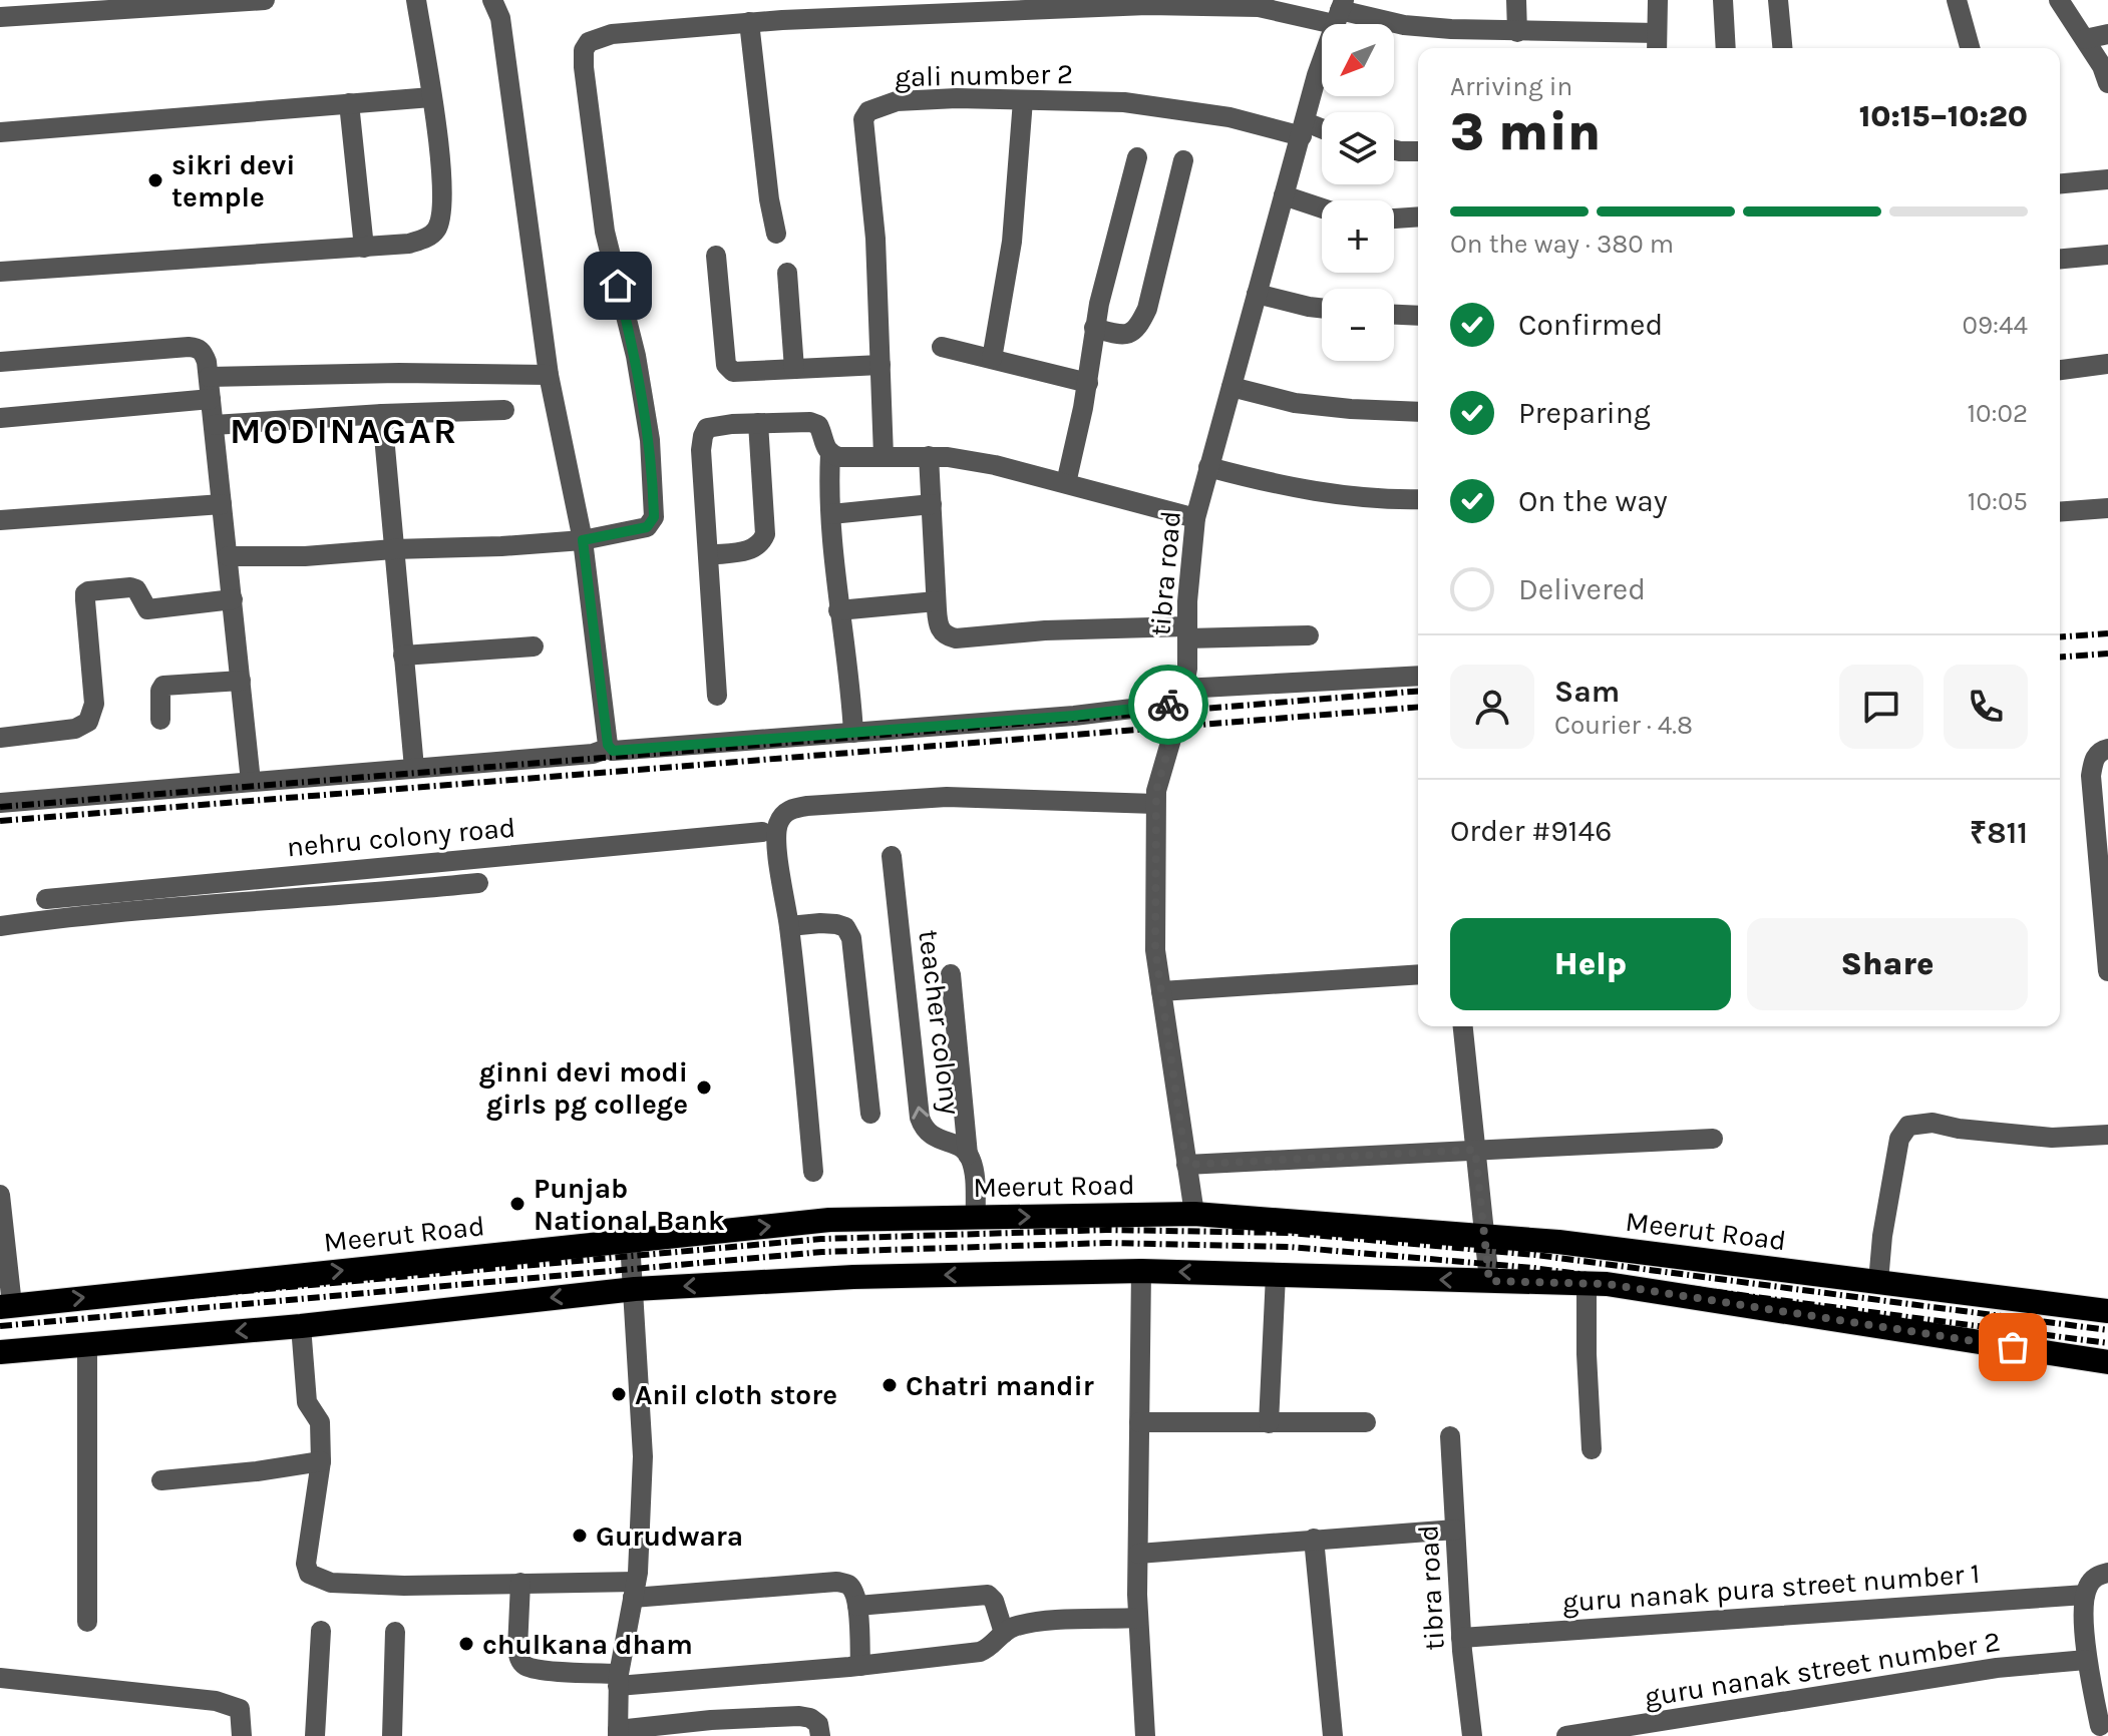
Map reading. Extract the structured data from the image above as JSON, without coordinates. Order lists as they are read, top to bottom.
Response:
{
  "streets": {
    "highway": ["Meerut Road"],
    "street": [
      "gali number 2",
      "tibra road",
      "nehru colony road",
      "teacher colony",
      "guru nanak pura street number 1",
      "guru nanak street number 2"
    ]
  },
  "crossings": [
    ["gali number 2", "tibra road"],
    ["tibra road", "Meerut Road"],
    ["tibra road", "guru nanak pura street number 1"],
    ["teacher colony", "Meerut Road"]
  ],
  "districts": ["MODINAGAR"],
  "places": [
    "sikri devi temple",
    "ginni devi modi girls pg college",
    "Punjab National Bank",
    "Chatri mandir",
    "Anil cloth store",
    "Gurudwara",
    "chulkana dham"
  ],
  "north": "bottom left",
  "page": {
    "map_buttons": ["+", "−"],
    "heading": ["3 min", "Arriving in", "10:15–10:20"],
    "panel": [
      "Sam",
      "Courier · 4.8",
      "Order #9146",
      "₹811"
    ],
    "bar": "On the way · 380 m",
    "list": [
      ["Confirmed", "09:44"],
      ["Preparing", "10:02"],
      ["On the way", "10:05"],
      "Delivered"
    ],
    "buttons": ["Help", "Share"]
  }
}
